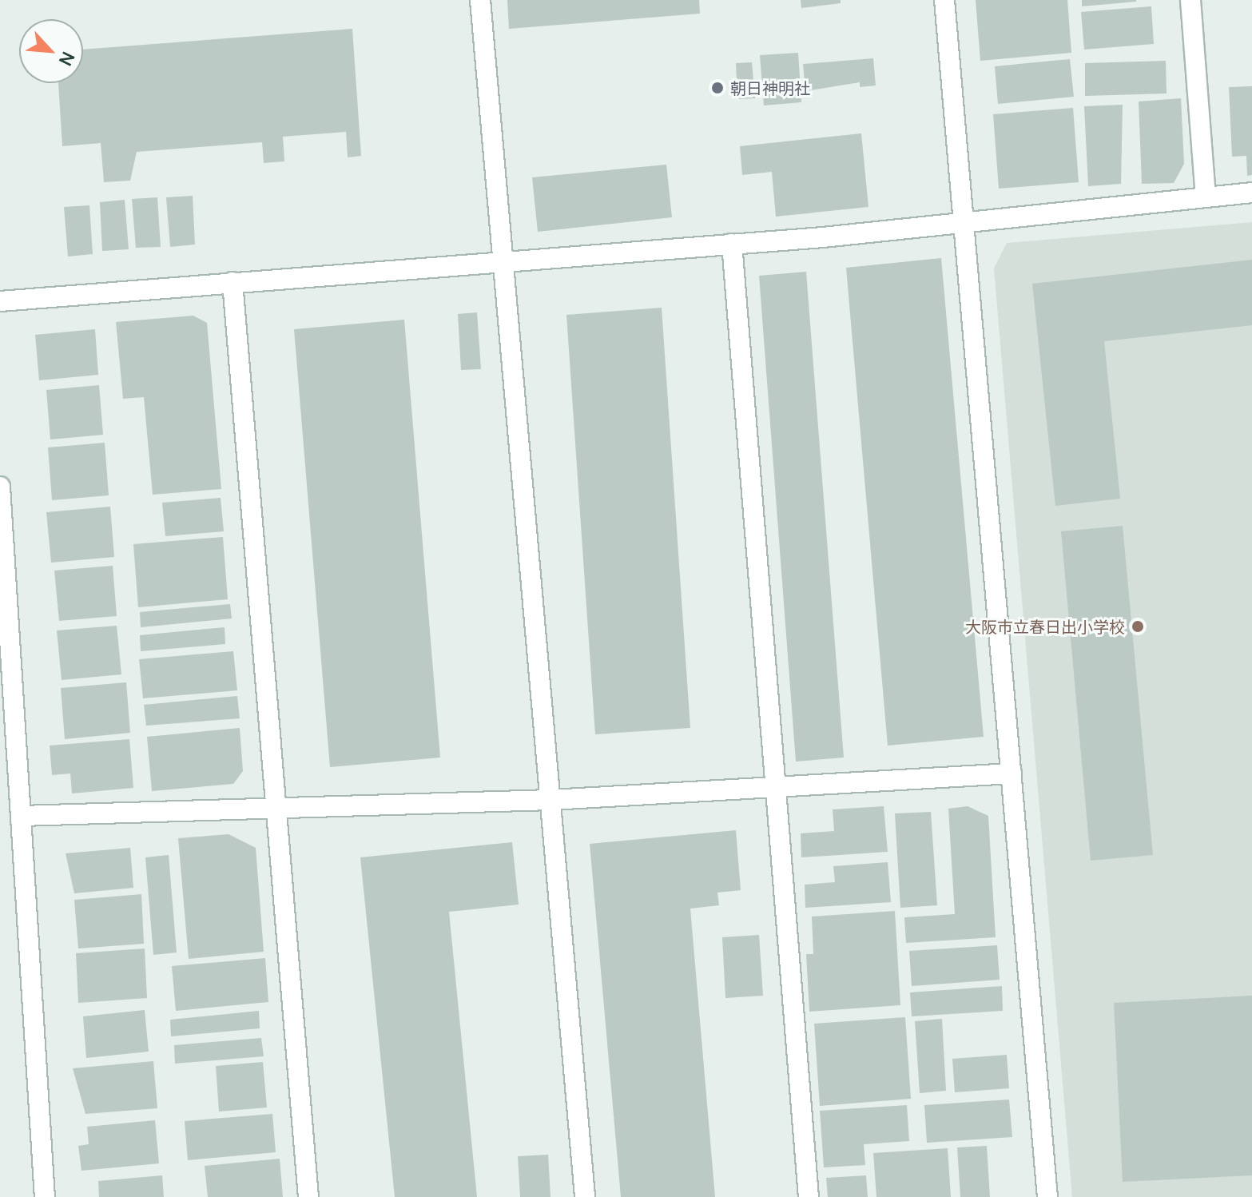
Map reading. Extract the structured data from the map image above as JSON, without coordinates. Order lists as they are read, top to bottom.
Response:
{
  "places": ["朝日神明社", "大阪市立春日出小学校"],
  "north": "bottom right"
}
